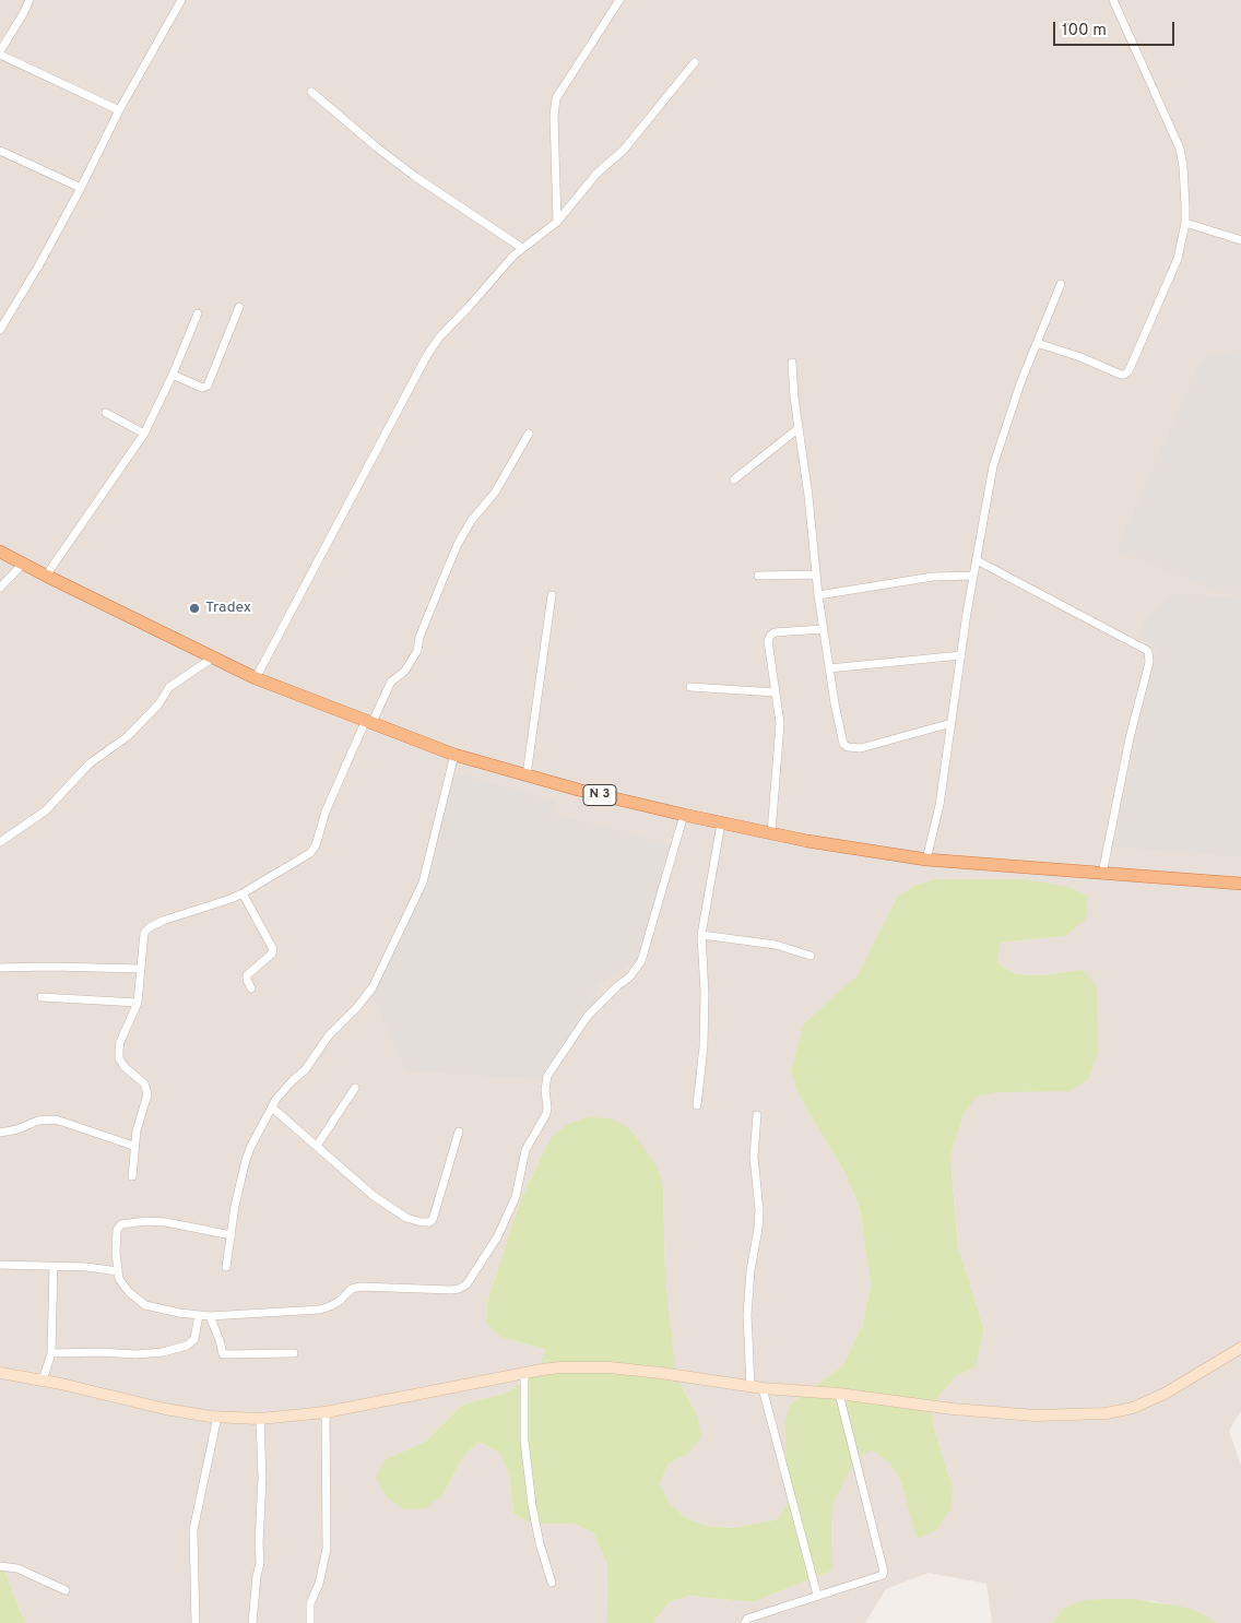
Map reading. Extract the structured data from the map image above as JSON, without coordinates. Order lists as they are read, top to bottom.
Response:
{
  "streets": {
    "highway": ["N 3"]
  },
  "places": ["Tradex"],
  "scale_bar": "100 m"
}
